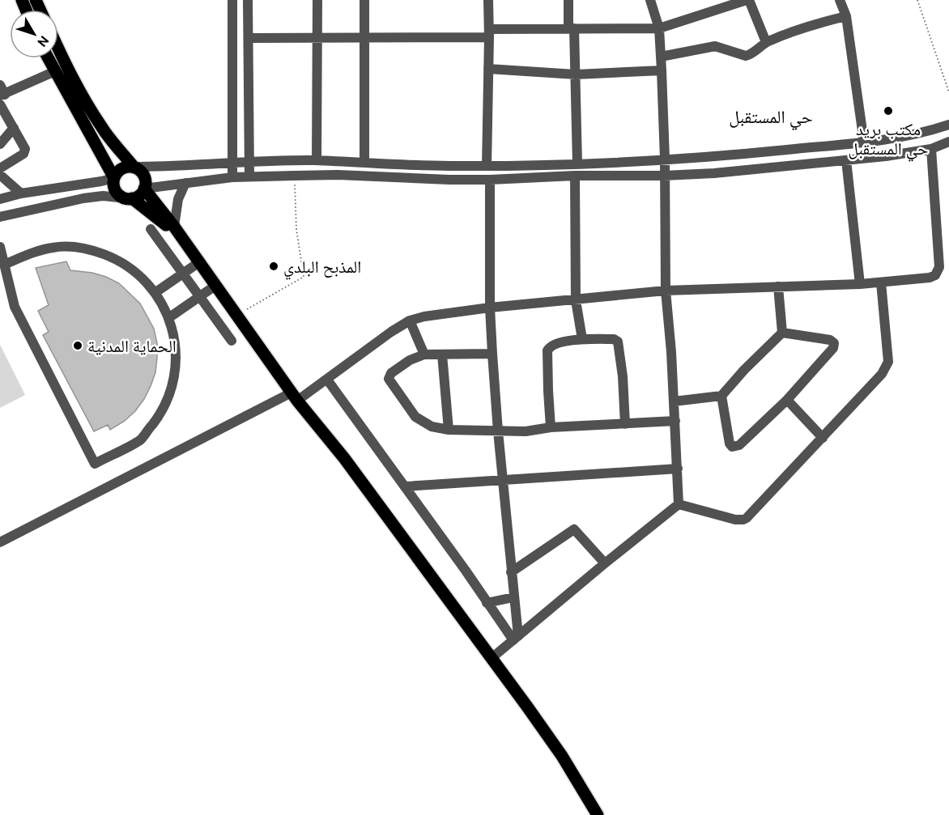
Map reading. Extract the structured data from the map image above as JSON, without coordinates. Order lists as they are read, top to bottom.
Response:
{
  "districts": ["حي المستقبل"],
  "places": ["مكتب بريد حي المستقبل", "المذبح البلدي", "الحماية المدنية"],
  "north": "bottom right"
}
